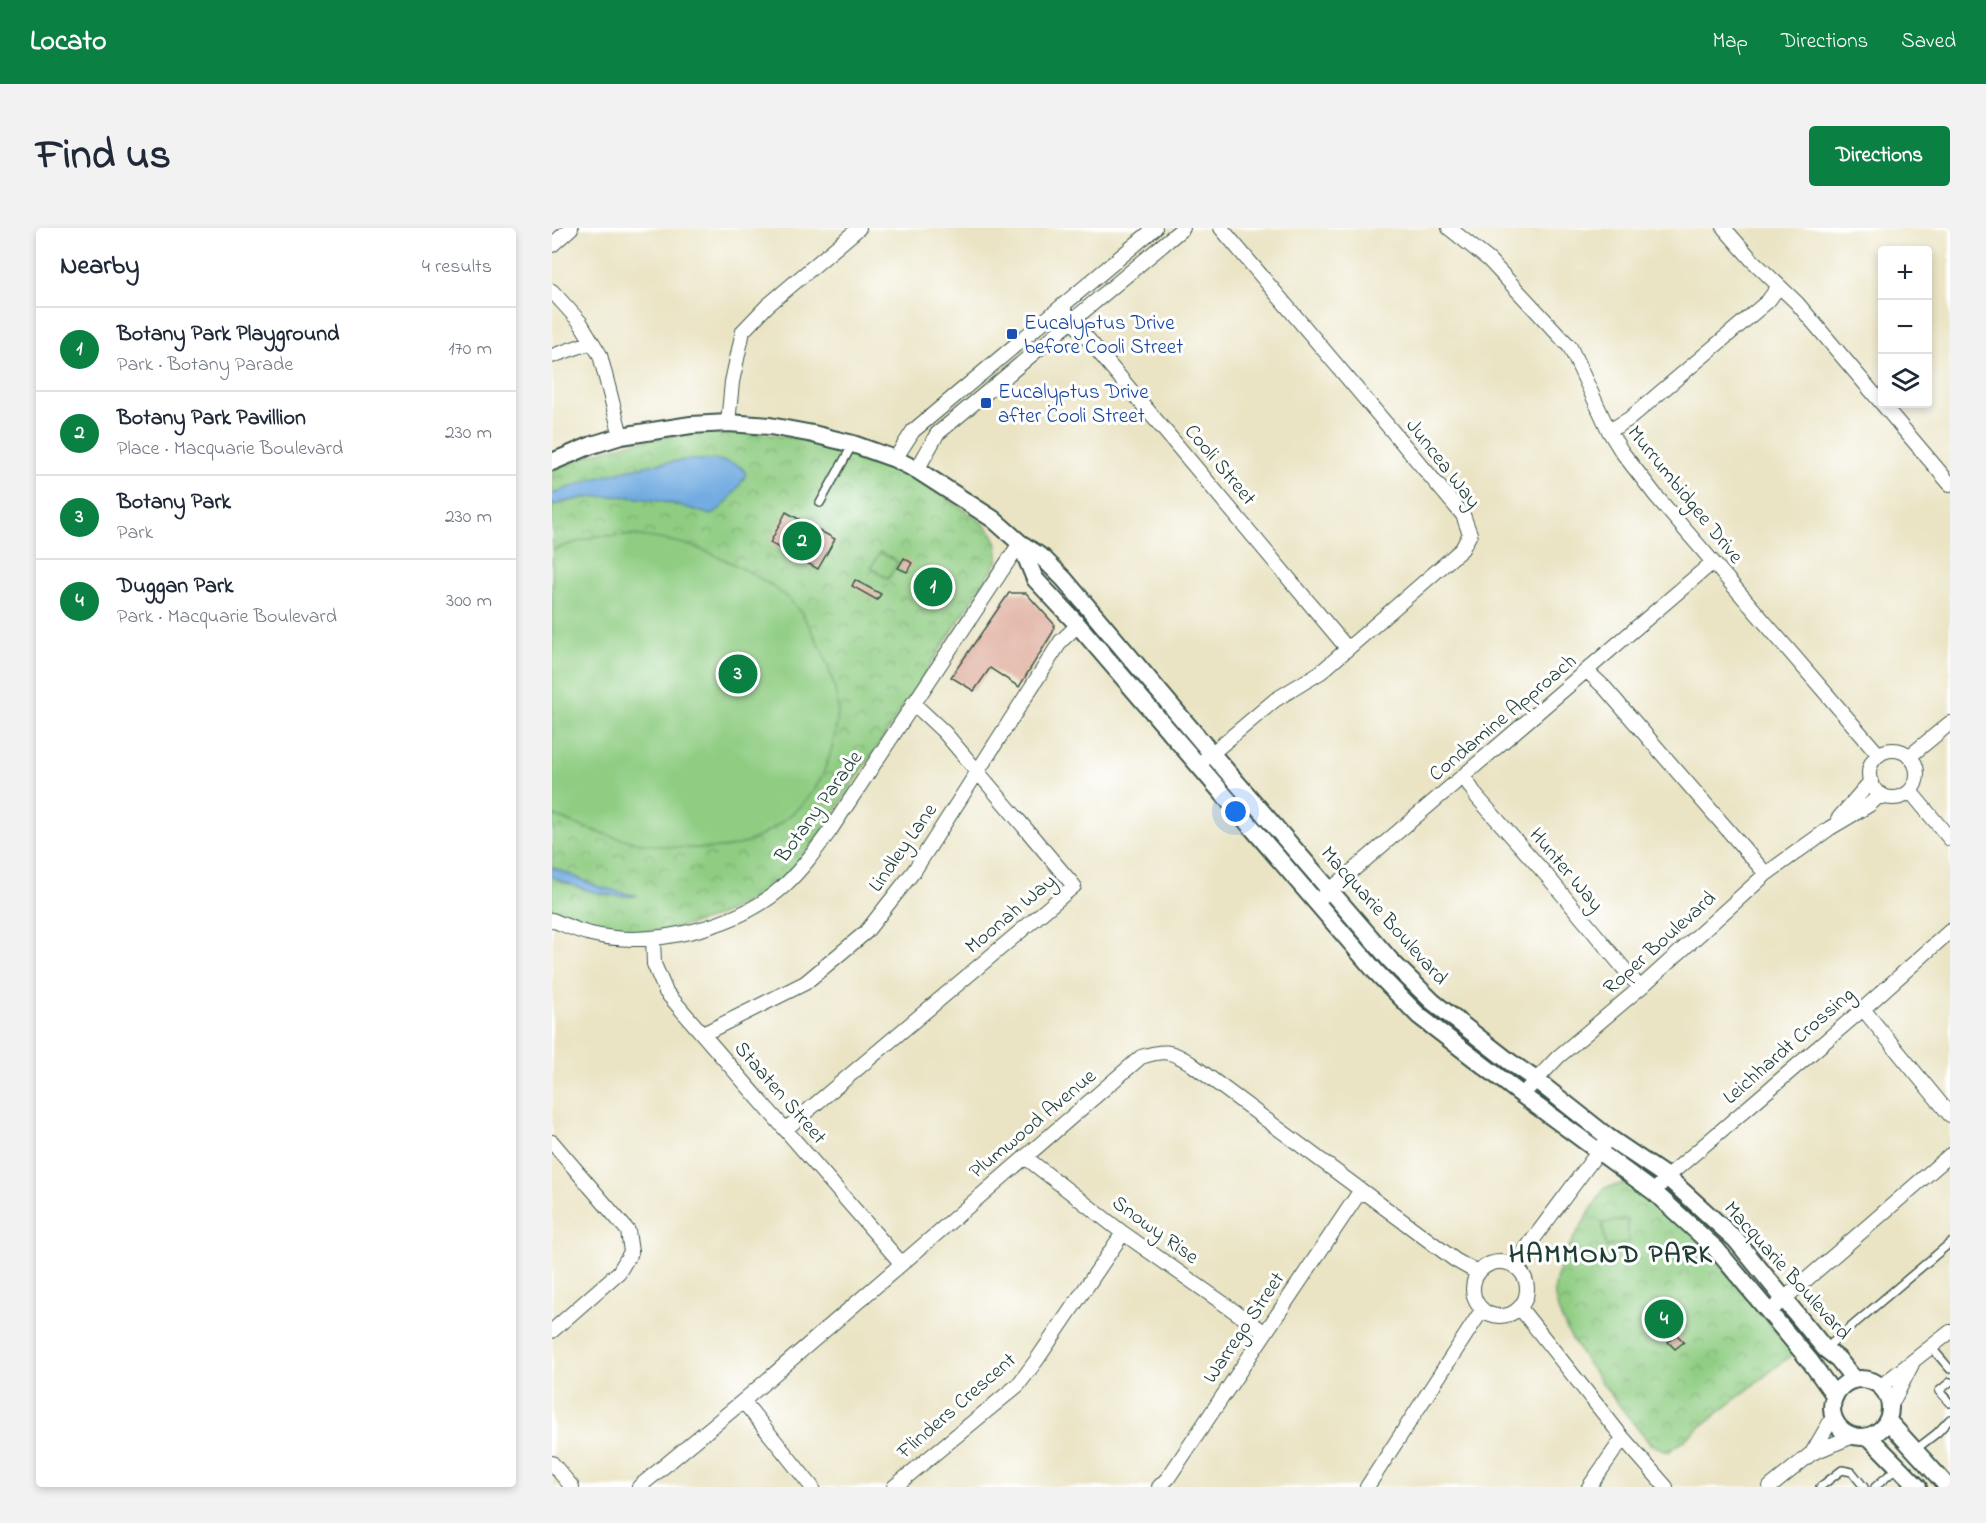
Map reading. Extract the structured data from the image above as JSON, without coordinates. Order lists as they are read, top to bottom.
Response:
{
  "streets": {
    "street": [
      "Juncea Way",
      "Cooli Street",
      "Murrumbidgee Drive",
      "Condamine Approach",
      "Botany Parade",
      "Lindley Lane",
      "Hunter Way",
      "Moonah Way",
      "Macquarie Boulevard",
      "Roper Boulevard",
      "Leichhardt Crossing",
      "Staaten Street",
      "Plumwood Avenue",
      "Snowy Rise",
      "Warrego Street",
      "Flinders Crescent"
    ]
  },
  "crossings": [
    ["Juncea Way", "Cooli Street"],
    ["Juncea Way", "Macquarie Boulevard"],
    ["Murrumbidgee Drive", "Condamine Approach"],
    ["Murrumbidgee Drive", "Roper Boulevard"],
    ["Condamine Approach", "Hunter Way"],
    ["Condamine Approach", "Macquarie Boulevard"],
    ["Botany Parade", "Moonah Way"],
    ["Botany Parade", "Macquarie Boulevard"],
    ["Botany Parade", "Staaten Street"],
    ["Lindley Lane", "Moonah Way"],
    ["Lindley Lane", "Macquarie Boulevard"],
    ["Lindley Lane", "Staaten Street"],
    ["Hunter Way", "Roper Boulevard"],
    ["Moonah Way", "Staaten Street"],
    ["Macquarie Boulevard", "Roper Boulevard"],
    ["Macquarie Boulevard", "Leichhardt Crossing"],
    ["Staaten Street", "Plumwood Avenue"],
    ["Plumwood Avenue", "Snowy Rise"],
    ["Plumwood Avenue", "Warrego Street"],
    ["Snowy Rise", "Warrego Street"],
    ["Snowy Rise", "Flinders Crescent"]
  ],
  "districts": ["HAMMOND PARK"],
  "places": {
    "transit": ["Eucalyptus Drive before Cooli Street", "Eucalyptus Drive after Cooli Street"]
  },
  "page": {
    "header": "Locato",
    "nav": ["Map", "Directions", "Saved"],
    "title": "Find us",
    "buttons": "Directions",
    "heading": ["Nearby", "4 results"],
    "map_buttons": ["+", "−"],
    "list": [
      {
        "mark": "1",
        "name": "Botany Park Playground",
        "note": "Park · Botany Parade",
        "value": "170 m"
      },
      {
        "mark": "2",
        "name": "Botany Park Pavillion",
        "note": "Place · Macquarie Boulevard",
        "value": "230 m"
      },
      {
        "mark": "3",
        "name": "Botany Park",
        "note": "Park",
        "value": "230 m"
      },
      {
        "mark": "4",
        "name": "Duggan Park",
        "note": "Park · Macquarie Boulevard",
        "value": "300 m"
      }
    ],
    "pins": [
      "2",
      "1",
      "3",
      "4"
    ]
  }
}
